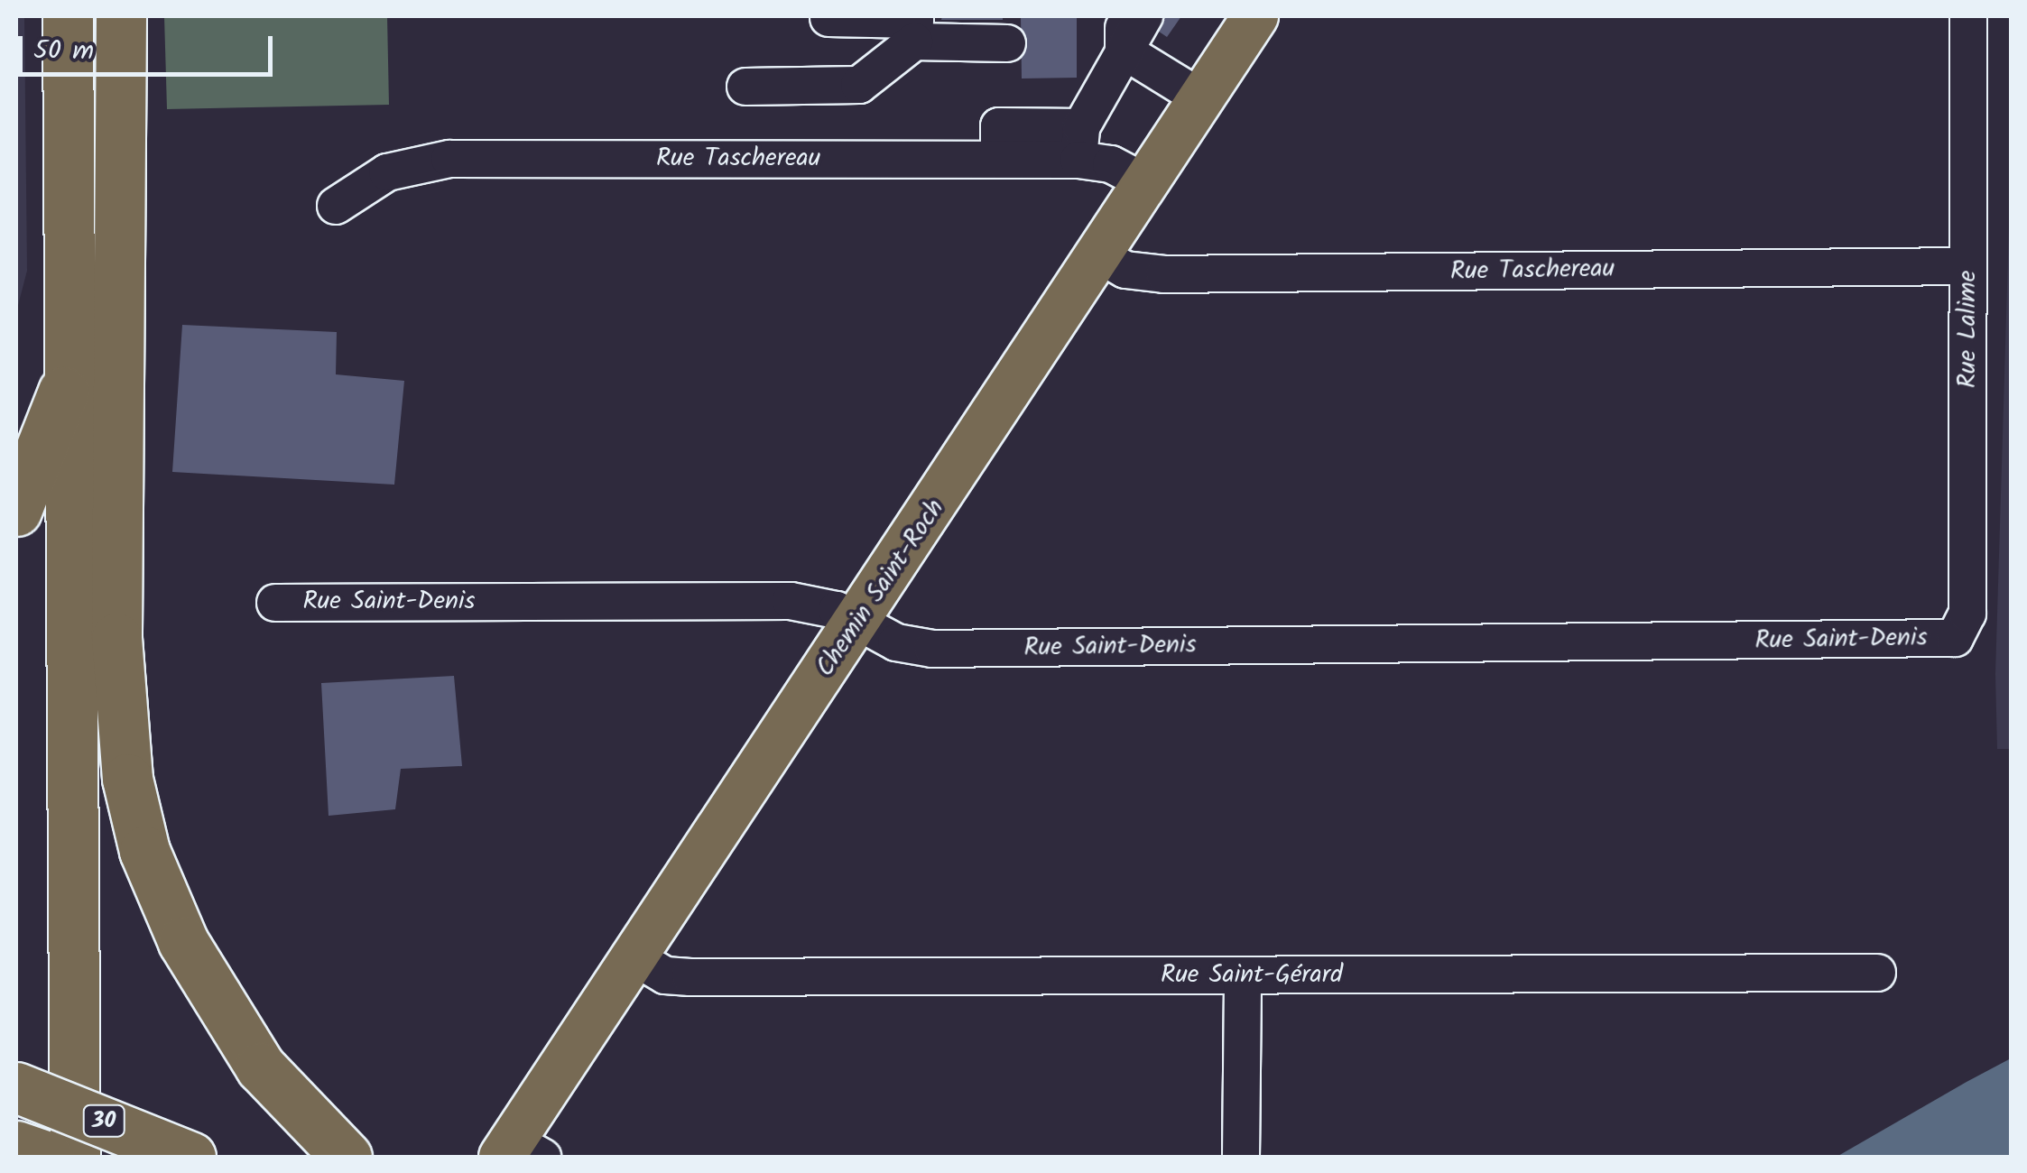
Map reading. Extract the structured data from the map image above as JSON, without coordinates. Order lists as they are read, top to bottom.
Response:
{
  "streets": {
    "highway": ["30"],
    "main road": ["Chemin Saint-Roch"],
    "street": [
      "Rue Taschereau",
      "Rue Lalime",
      "Rue Saint-Denis",
      "Rue Saint-Gérard"
    ]
  },
  "crossings": [
    ["Rue Taschereau", "Rue Lalime"],
    ["Rue Taschereau", "Chemin Saint-Roch"],
    ["Rue Lalime", "Rue Saint-Denis"],
    ["Chemin Saint-Roch", "Rue Saint-Denis"],
    ["Chemin Saint-Roch", "Rue Saint-Gérard"]
  ],
  "scale_bar": "50 m"
}
